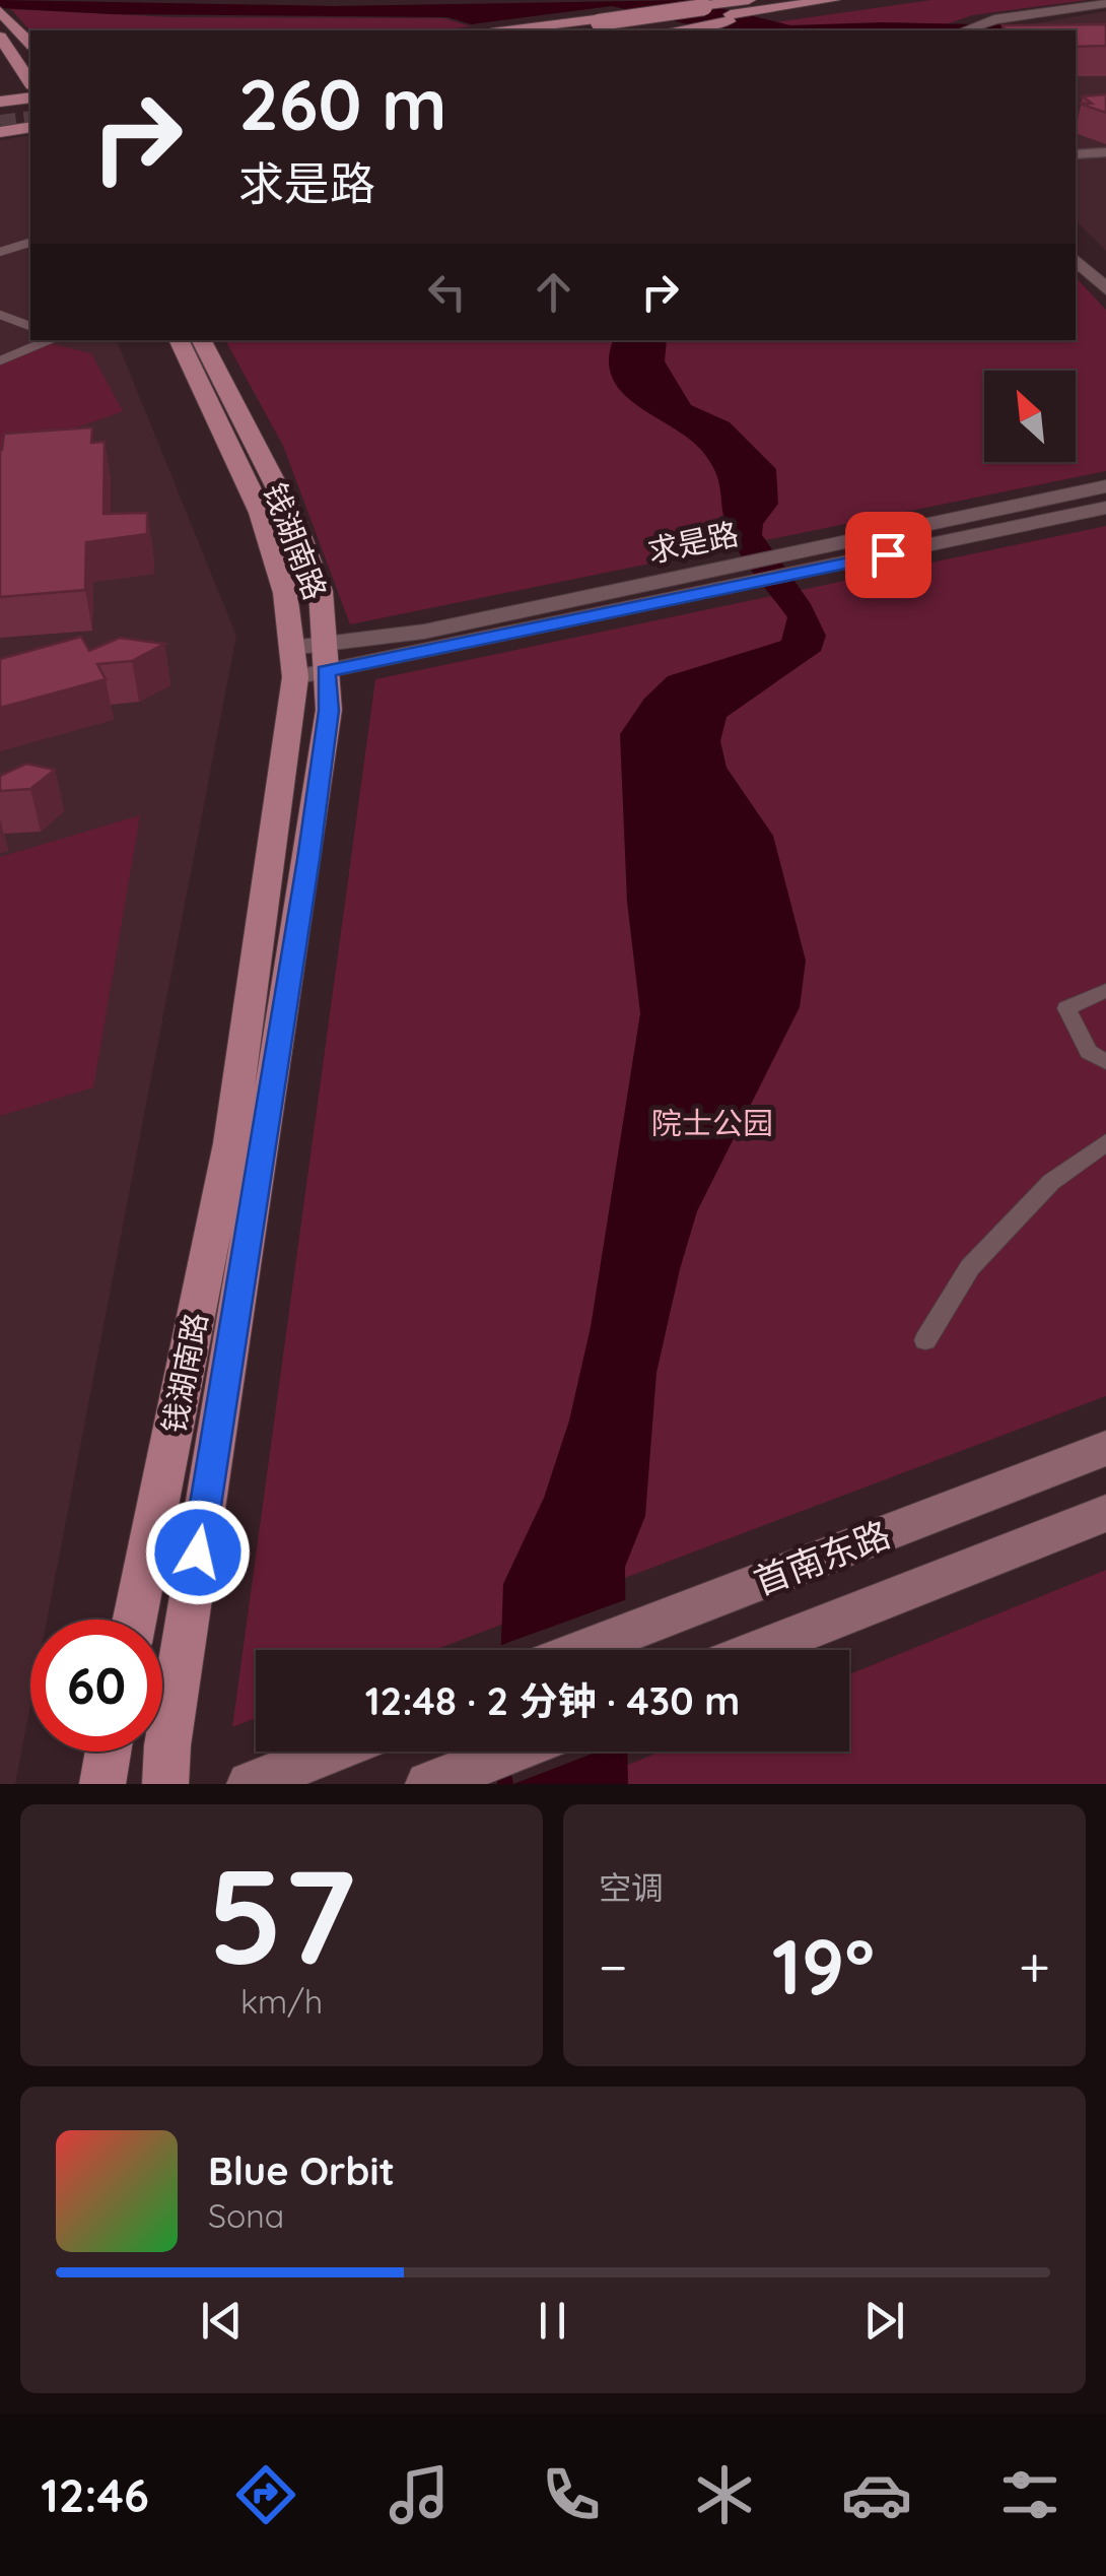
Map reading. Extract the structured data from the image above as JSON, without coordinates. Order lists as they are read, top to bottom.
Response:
{
  "streets": {
    "main road": ["钱湖南路", "首南东路"],
    "street": ["求是路"]
  },
  "crossings": [
    ["钱湖南路", "求是路"]
  ],
  "parks": ["院士公园"],
  "north": "top left",
  "page": {
    "turn": ["260 m", "求是路"],
    "limit": "60",
    "trip": "12:48 · 2 分钟 · 430 m",
    "tile": [
      ["57", "km/h"],
      "空调"
    ],
    "heat": ["−", "19°", "+"],
    "song": ["Blue Orbit", "Sona"],
    "tabs": "12:46"
  }
}
